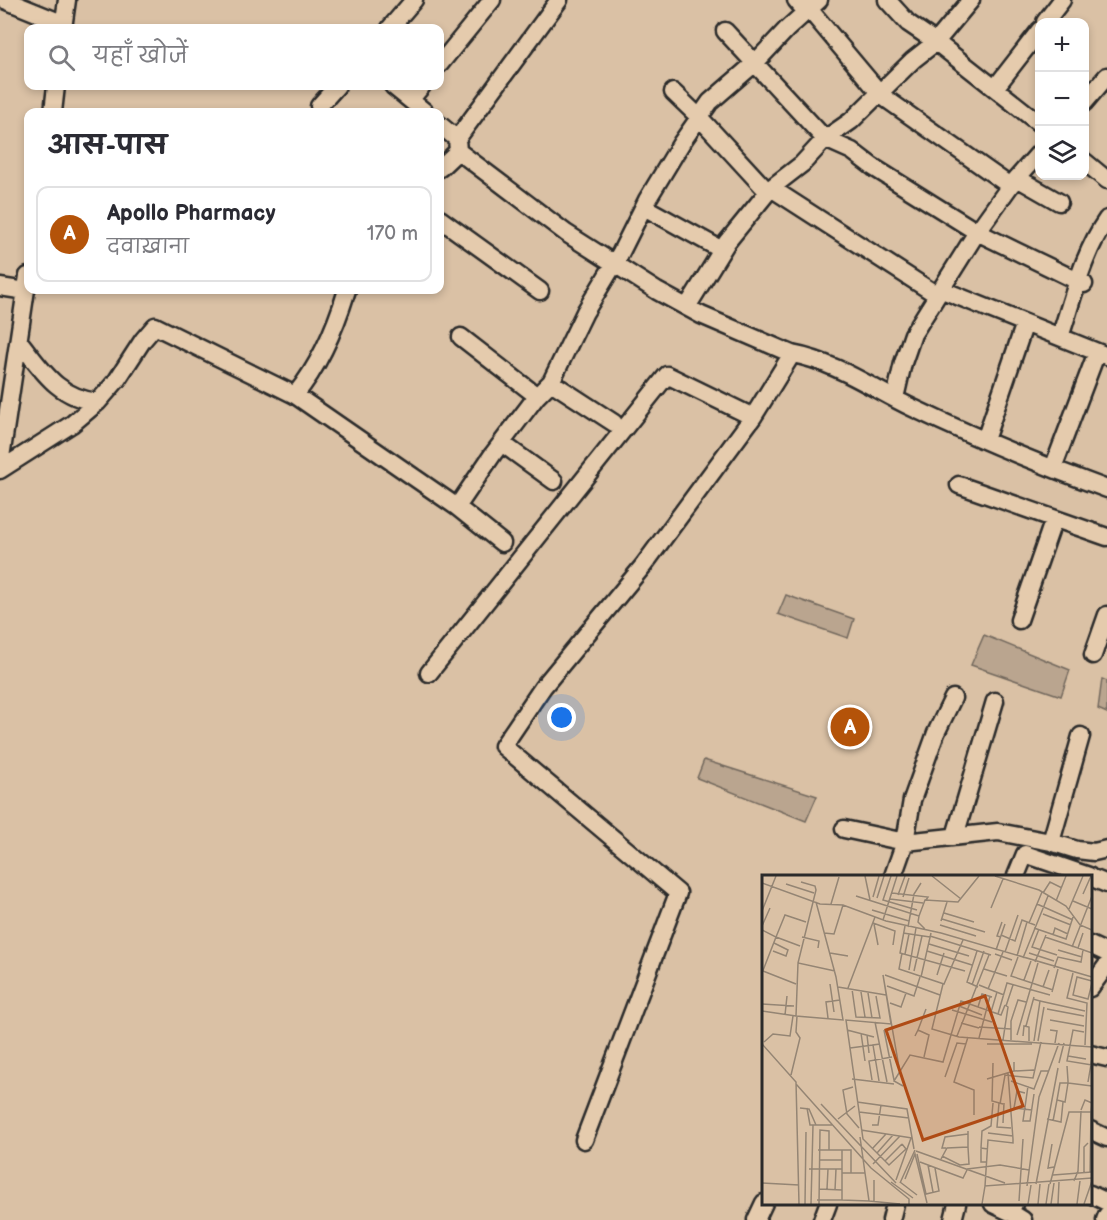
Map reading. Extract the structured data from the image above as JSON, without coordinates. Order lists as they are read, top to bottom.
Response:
{
  "page": {
    "map_buttons": ["+", "−"],
    "search": "यहाँ खोजें",
    "heading": "आस-पास",
    "list": [
      {
        "mark": "A",
        "name": "Apollo Pharmacy",
        "note": "दवाख़ाना",
        "value": "170 m"
      }
    ],
    "pins": "A"
  }
}
